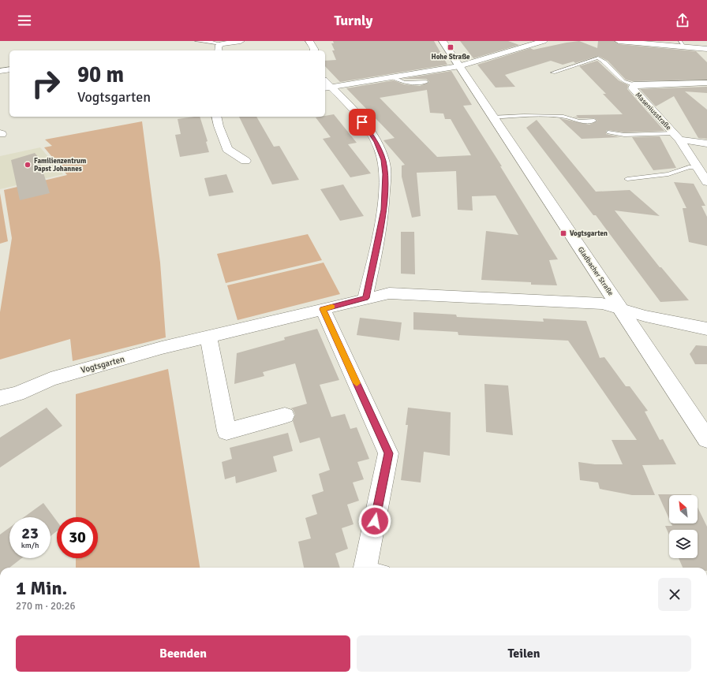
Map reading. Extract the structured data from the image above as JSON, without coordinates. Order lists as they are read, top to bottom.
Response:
{
  "streets": {
    "street": ["Maseniusstraße", "Gladbacher Straße", "Vogtsgarten"]
  },
  "crossings": [
    ["Gladbacher Straße", "Vogtsgarten"]
  ],
  "places": {
    "transit": ["Hohe Straße", "Vogtsgarten"],
    "other": ["Familienzentrum Papst Johannes"]
  },
  "north": "top left",
  "page": {
    "header": "Turnly",
    "turn": ["90 m", "Vogtsgarten"],
    "speed": "23 km/h",
    "limit": "30",
    "heading": ["1 Min.", "270 m · 20:26"],
    "buttons": ["Beenden", "Teilen"]
  }
}
